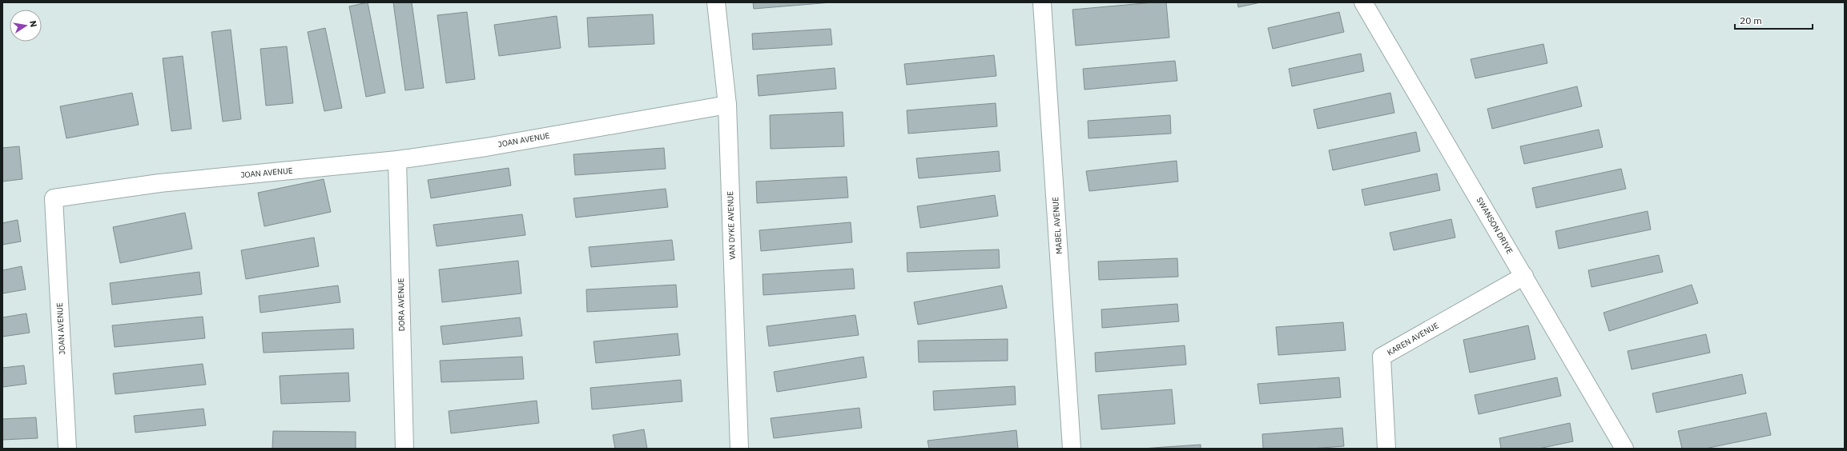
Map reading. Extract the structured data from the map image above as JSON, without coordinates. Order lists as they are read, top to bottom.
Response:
{
  "streets": {
    "street": [
      "JOAN AVENUE",
      "VAN DYKE AVENUE",
      "MABEL AVENUE",
      "SWANSON DRIVE",
      "DORA AVENUE",
      "KAREN AVENUE"
    ]
  },
  "crossings": [
    ["JOAN AVENUE", "VAN DYKE AVENUE"],
    ["JOAN AVENUE", "DORA AVENUE"],
    ["SWANSON DRIVE", "KAREN AVENUE"]
  ],
  "scale_bar": "20 m",
  "north": "right"
}
